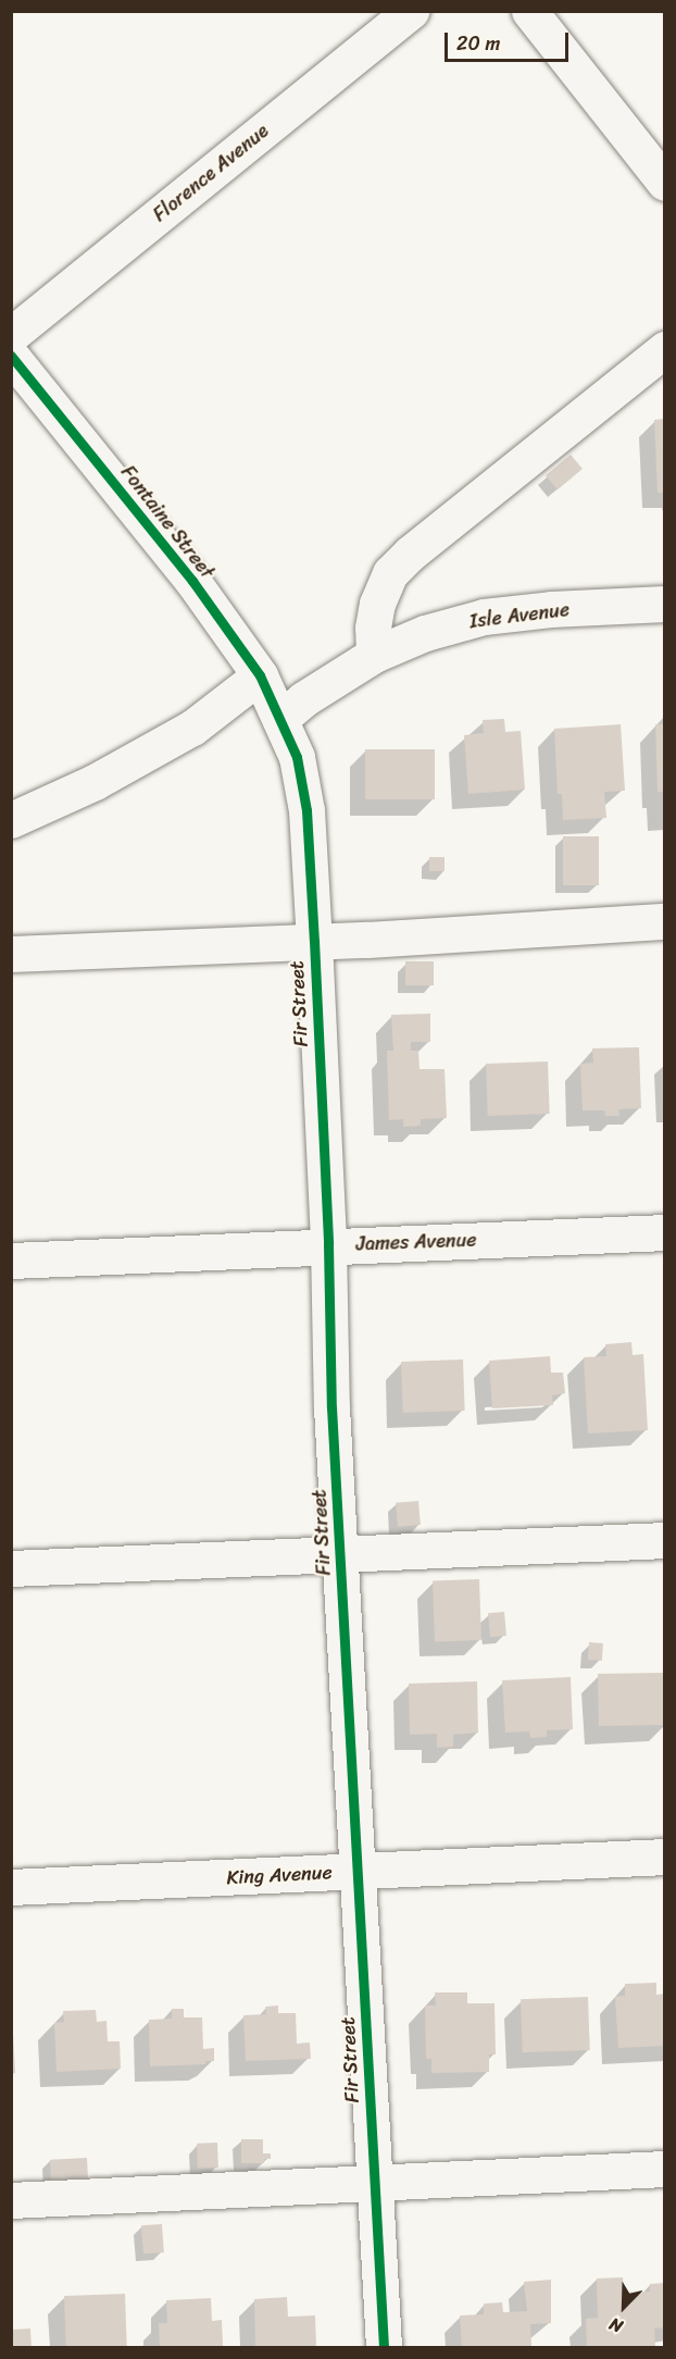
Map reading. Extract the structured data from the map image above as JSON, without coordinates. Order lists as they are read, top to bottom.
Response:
{
  "streets": {
    "street": [
      "Florence Avenue",
      "Fontaine Street",
      "Isle Avenue",
      "Fir Street",
      "James Avenue",
      "King Avenue"
    ]
  },
  "crossings": [
    ["Fontaine Street", "Isle Avenue"],
    ["Fontaine Street", "Fir Street"],
    ["Isle Avenue", "Fir Street"],
    ["Fir Street", "James Avenue"],
    ["Fir Street", "King Avenue"]
  ],
  "scale_bar": "20 m",
  "north": "bottom left"
}
